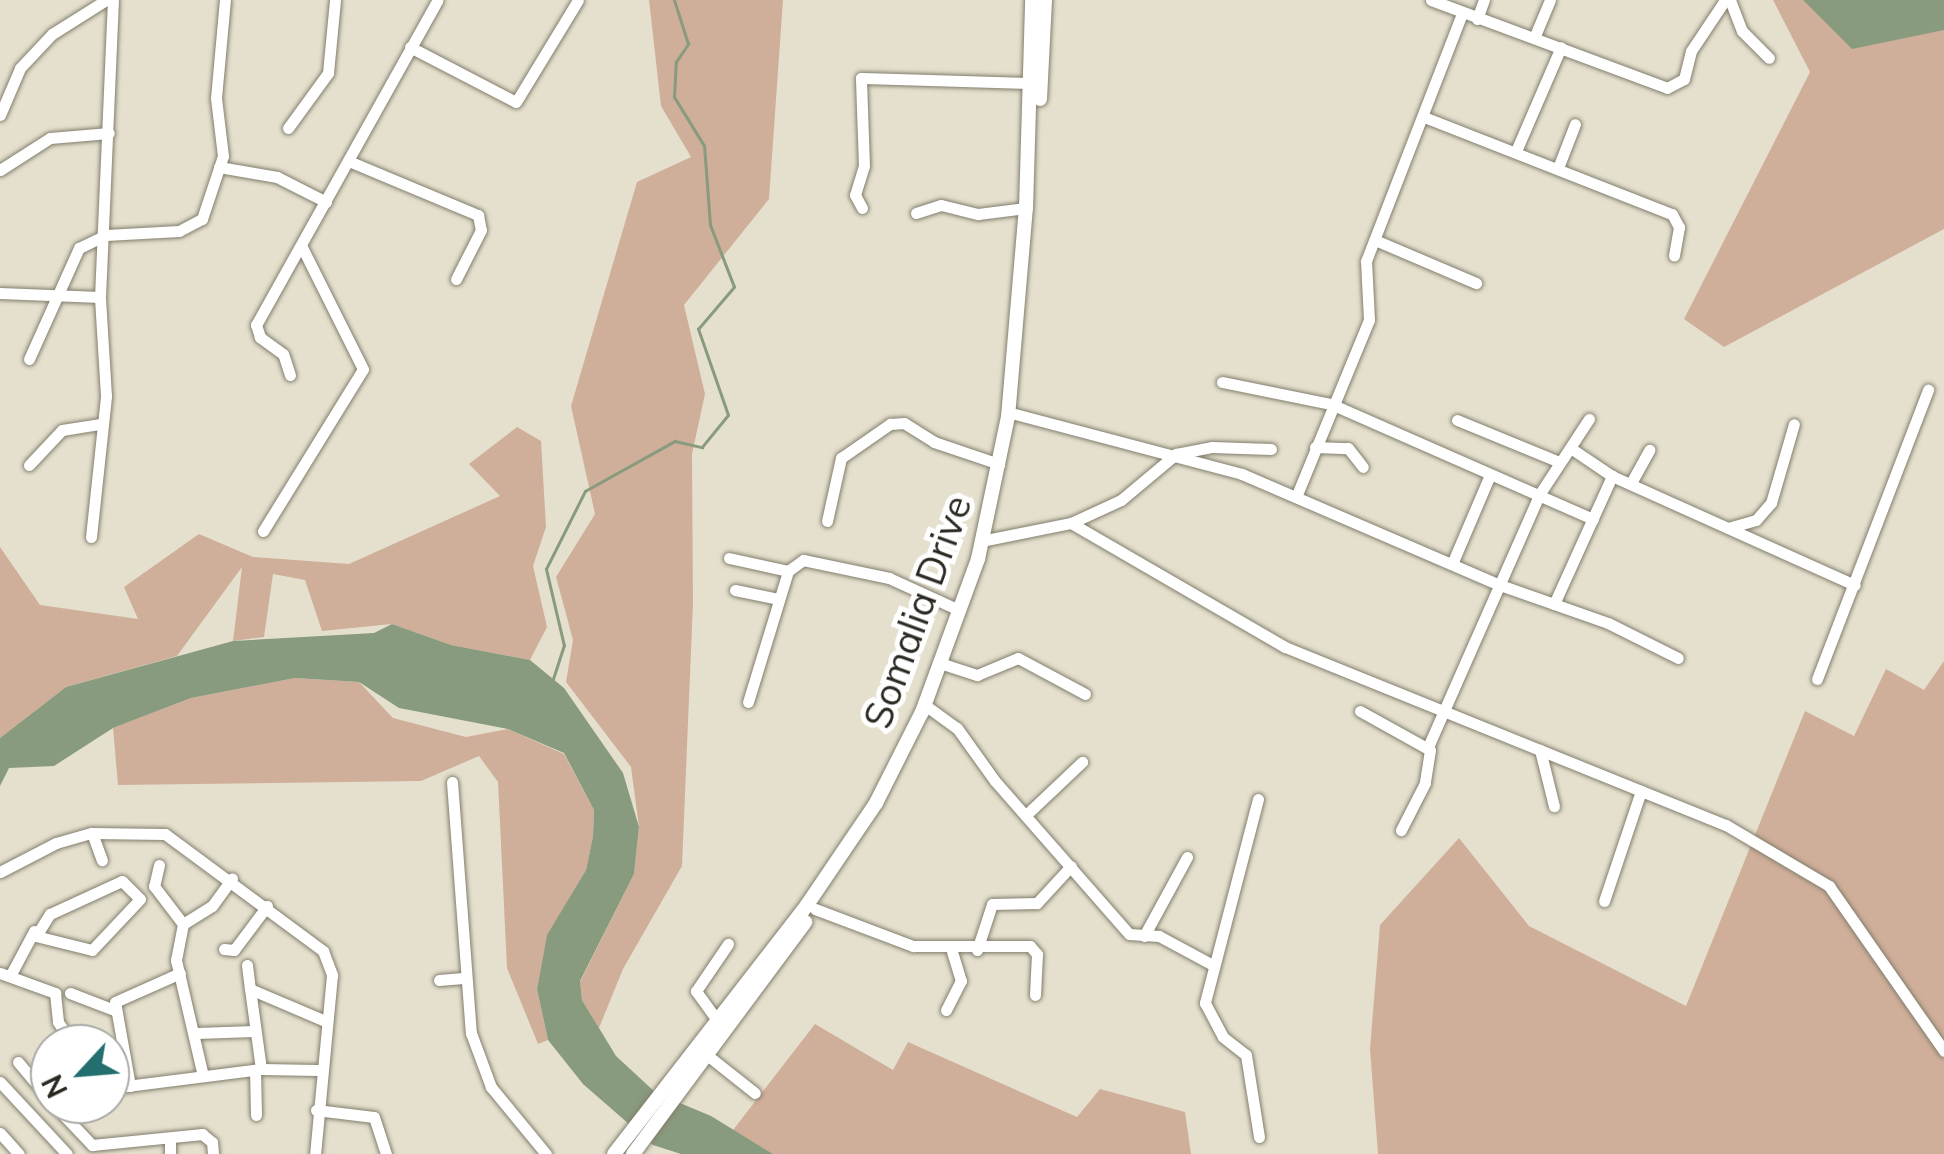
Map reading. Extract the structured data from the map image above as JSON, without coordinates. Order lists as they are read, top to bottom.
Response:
{
  "streets": {
    "main road": ["Somalia Drive"]
  },
  "north": "bottom left"
}
